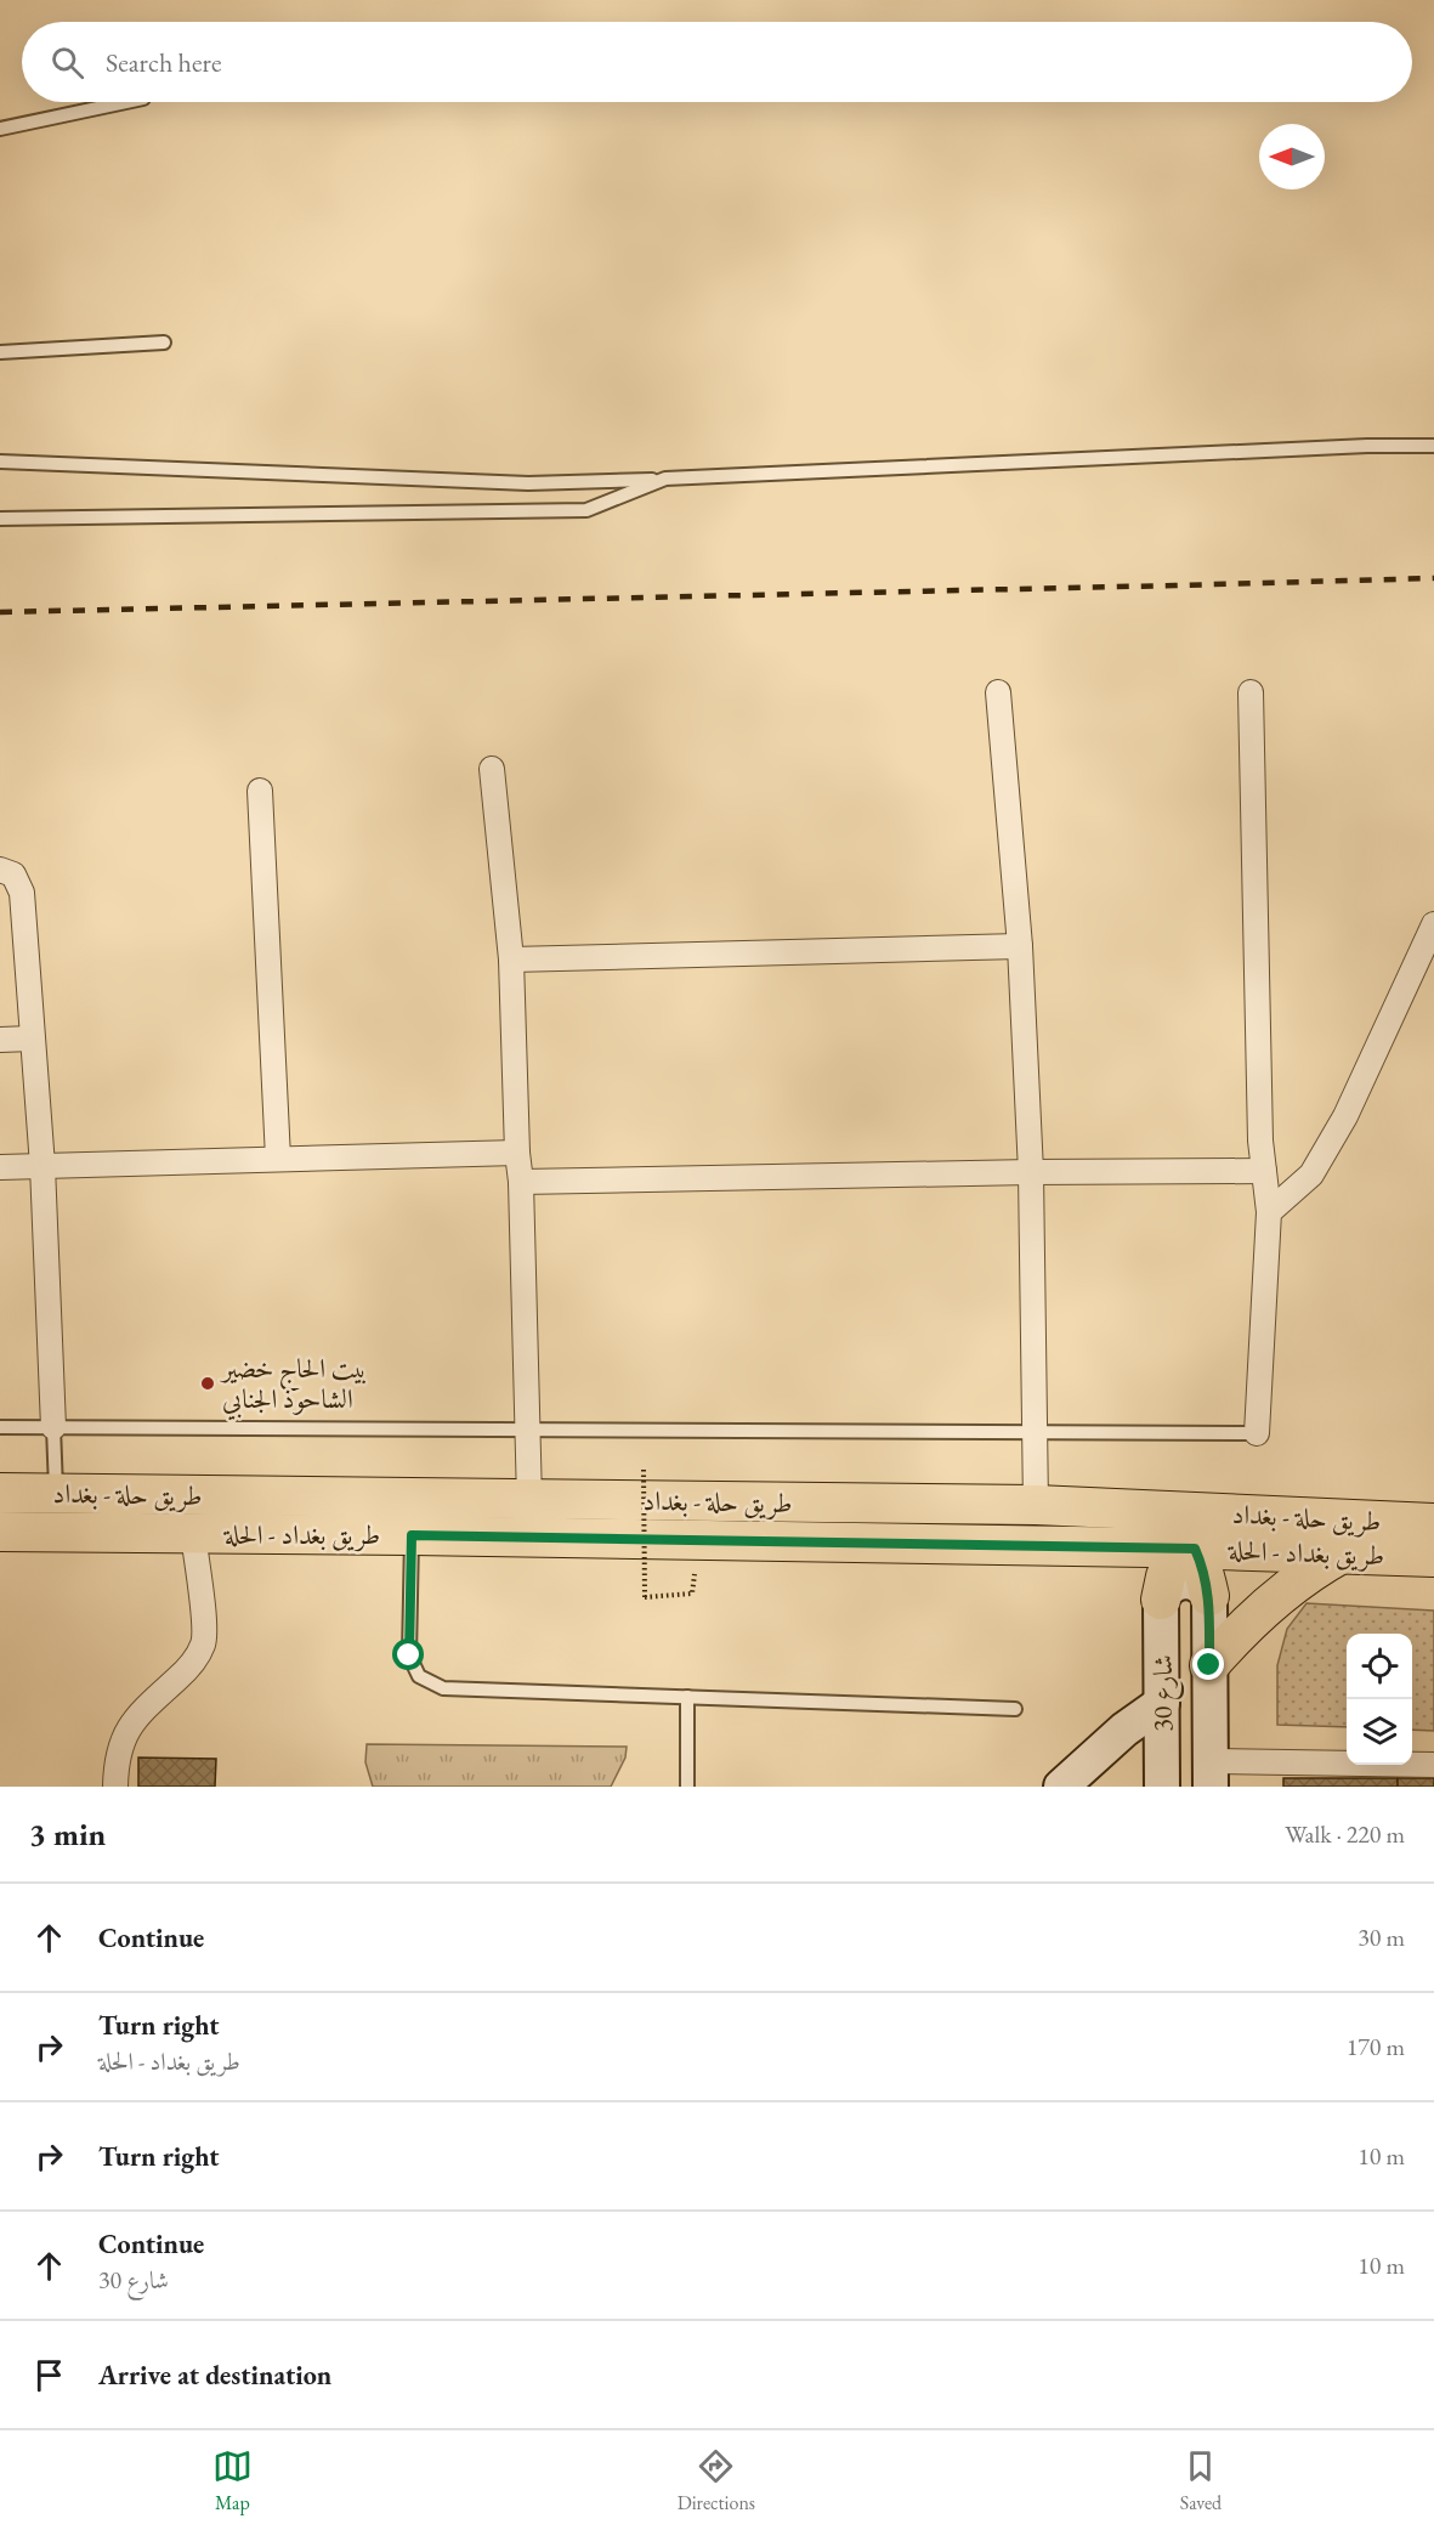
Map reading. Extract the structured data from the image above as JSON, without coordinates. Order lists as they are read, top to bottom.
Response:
{
  "streets": {
    "main road": ["طريق حلة - بغداد", "طريق بغداد - الحلة"],
    "street": ["شارع 30"]
  },
  "crossings": [
    ["طريق حلة - بغداد", "طريق بغداد - الحلة"]
  ],
  "places": ["بيت الحاج خضير الشاحوذ الجنابي"],
  "north": "left",
  "page": {
    "search": "Search here",
    "heading": ["3 min", "Walk · 220 m"],
    "list": [
      ["Continue", "30 m"],
      ["Turn right", "طريق بغداد - الحلة", "170 m"],
      ["Turn right", "10 m"],
      ["Continue", "شارع 30", "10 m"],
      "Arrive at destination"
    ],
    "nav": ["Map", "Directions", "Saved"]
  }
}
